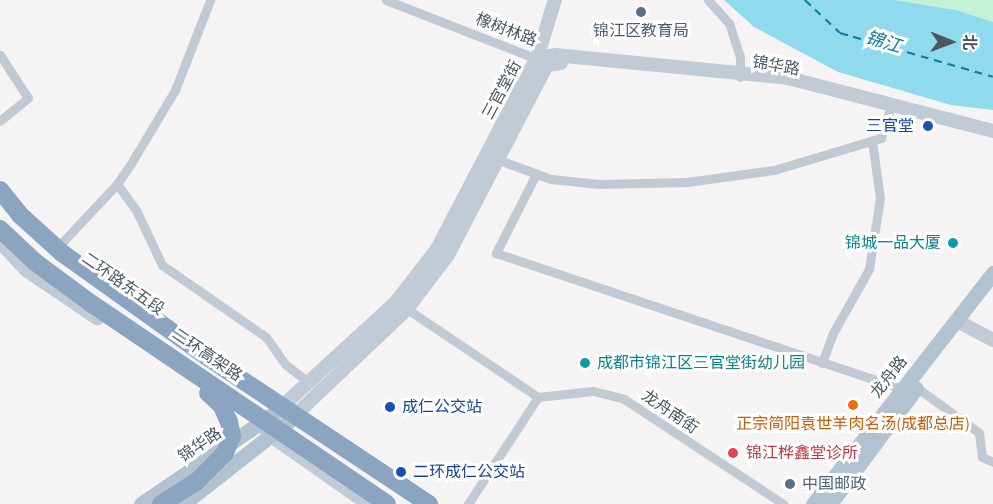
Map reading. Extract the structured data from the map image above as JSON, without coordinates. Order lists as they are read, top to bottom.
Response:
{
  "streets": {
    "highway": ["二环高架路"],
    "main road": [
      "锦华路",
      "三官堂街",
      "二环路东五段",
      "龙舟路"
    ],
    "street": ["橡树林路", "龙舟南街"]
  },
  "crossings": [
    ["橡树林路", "锦华路"],
    ["橡树林路", "三官堂街"],
    ["锦华路", "三官堂街"],
    ["锦华路", "二环路东五段"],
    ["三官堂街", "二环路东五段"]
  ],
  "water": ["锦江"],
  "places": [
    "锦江区教育局",
    "三官堂",
    "锦城一品大厦",
    "成都市锦江区三官堂街幼儿园",
    "正宗简阳袁世羊肉名汤(成都总店)",
    "成仁公交站",
    "锦江桦鑫堂诊所",
    "二环成仁公交站",
    "中国邮政"
  ],
  "north": "right"
}
